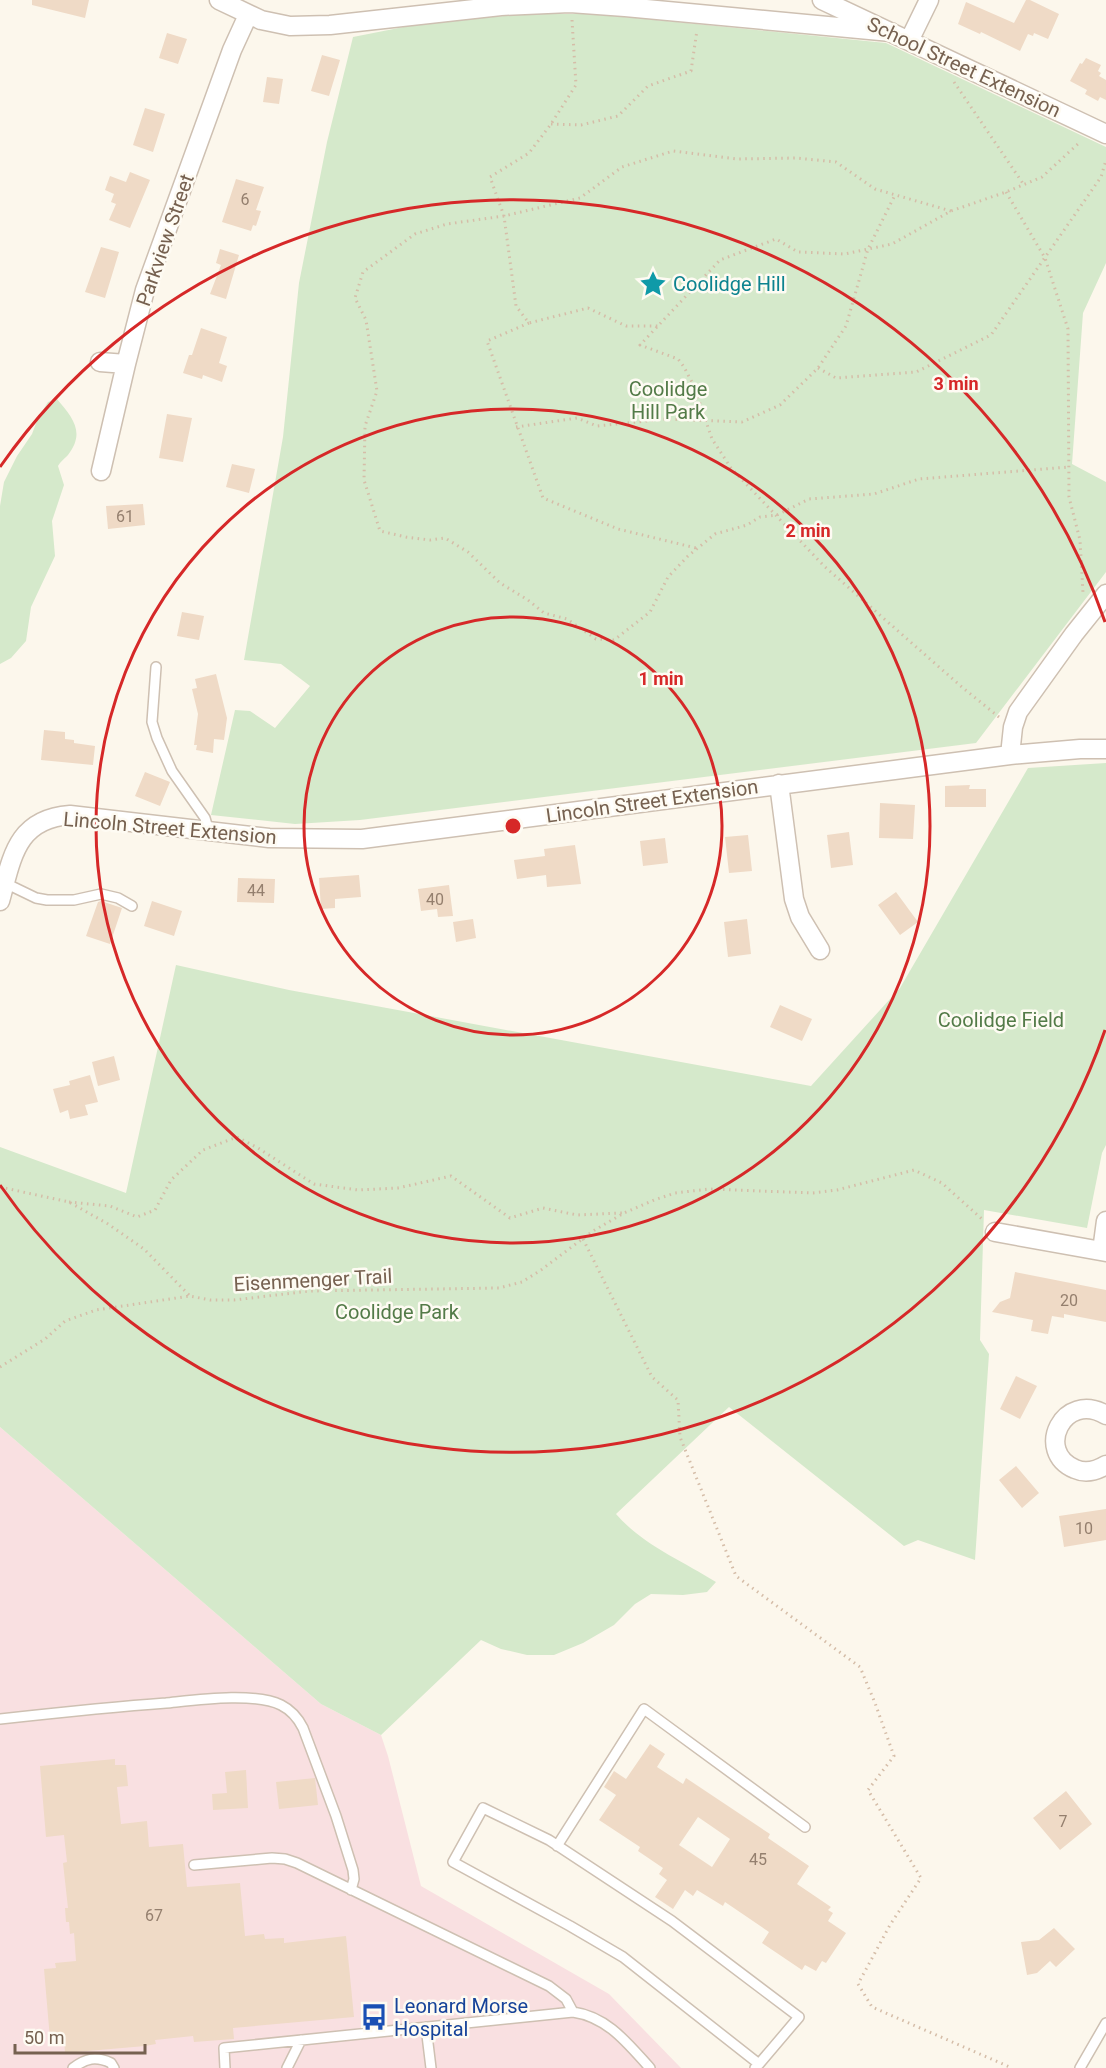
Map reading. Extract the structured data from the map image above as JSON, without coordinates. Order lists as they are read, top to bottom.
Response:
{
  "streets": {
    "street": ["School Street Extension", "Parkview Street", "Lincoln Street Extension"],
    "path": ["Eisenmenger Trail"]
  },
  "parks": ["Coolidge Hill Park", "Coolidge Field", "Coolidge Park"],
  "places": {
    "place": ["Coolidge Hill"],
    "bus stop": ["Leonard Morse Hospital"]
  },
  "house_numbers": [
    "6",
    "61",
    "44",
    "40",
    "20",
    "10",
    "7",
    "45",
    "67"
  ],
  "scale_bar": "50 m",
  "rings": ["3 min", "2 min", "1 min"]
}
